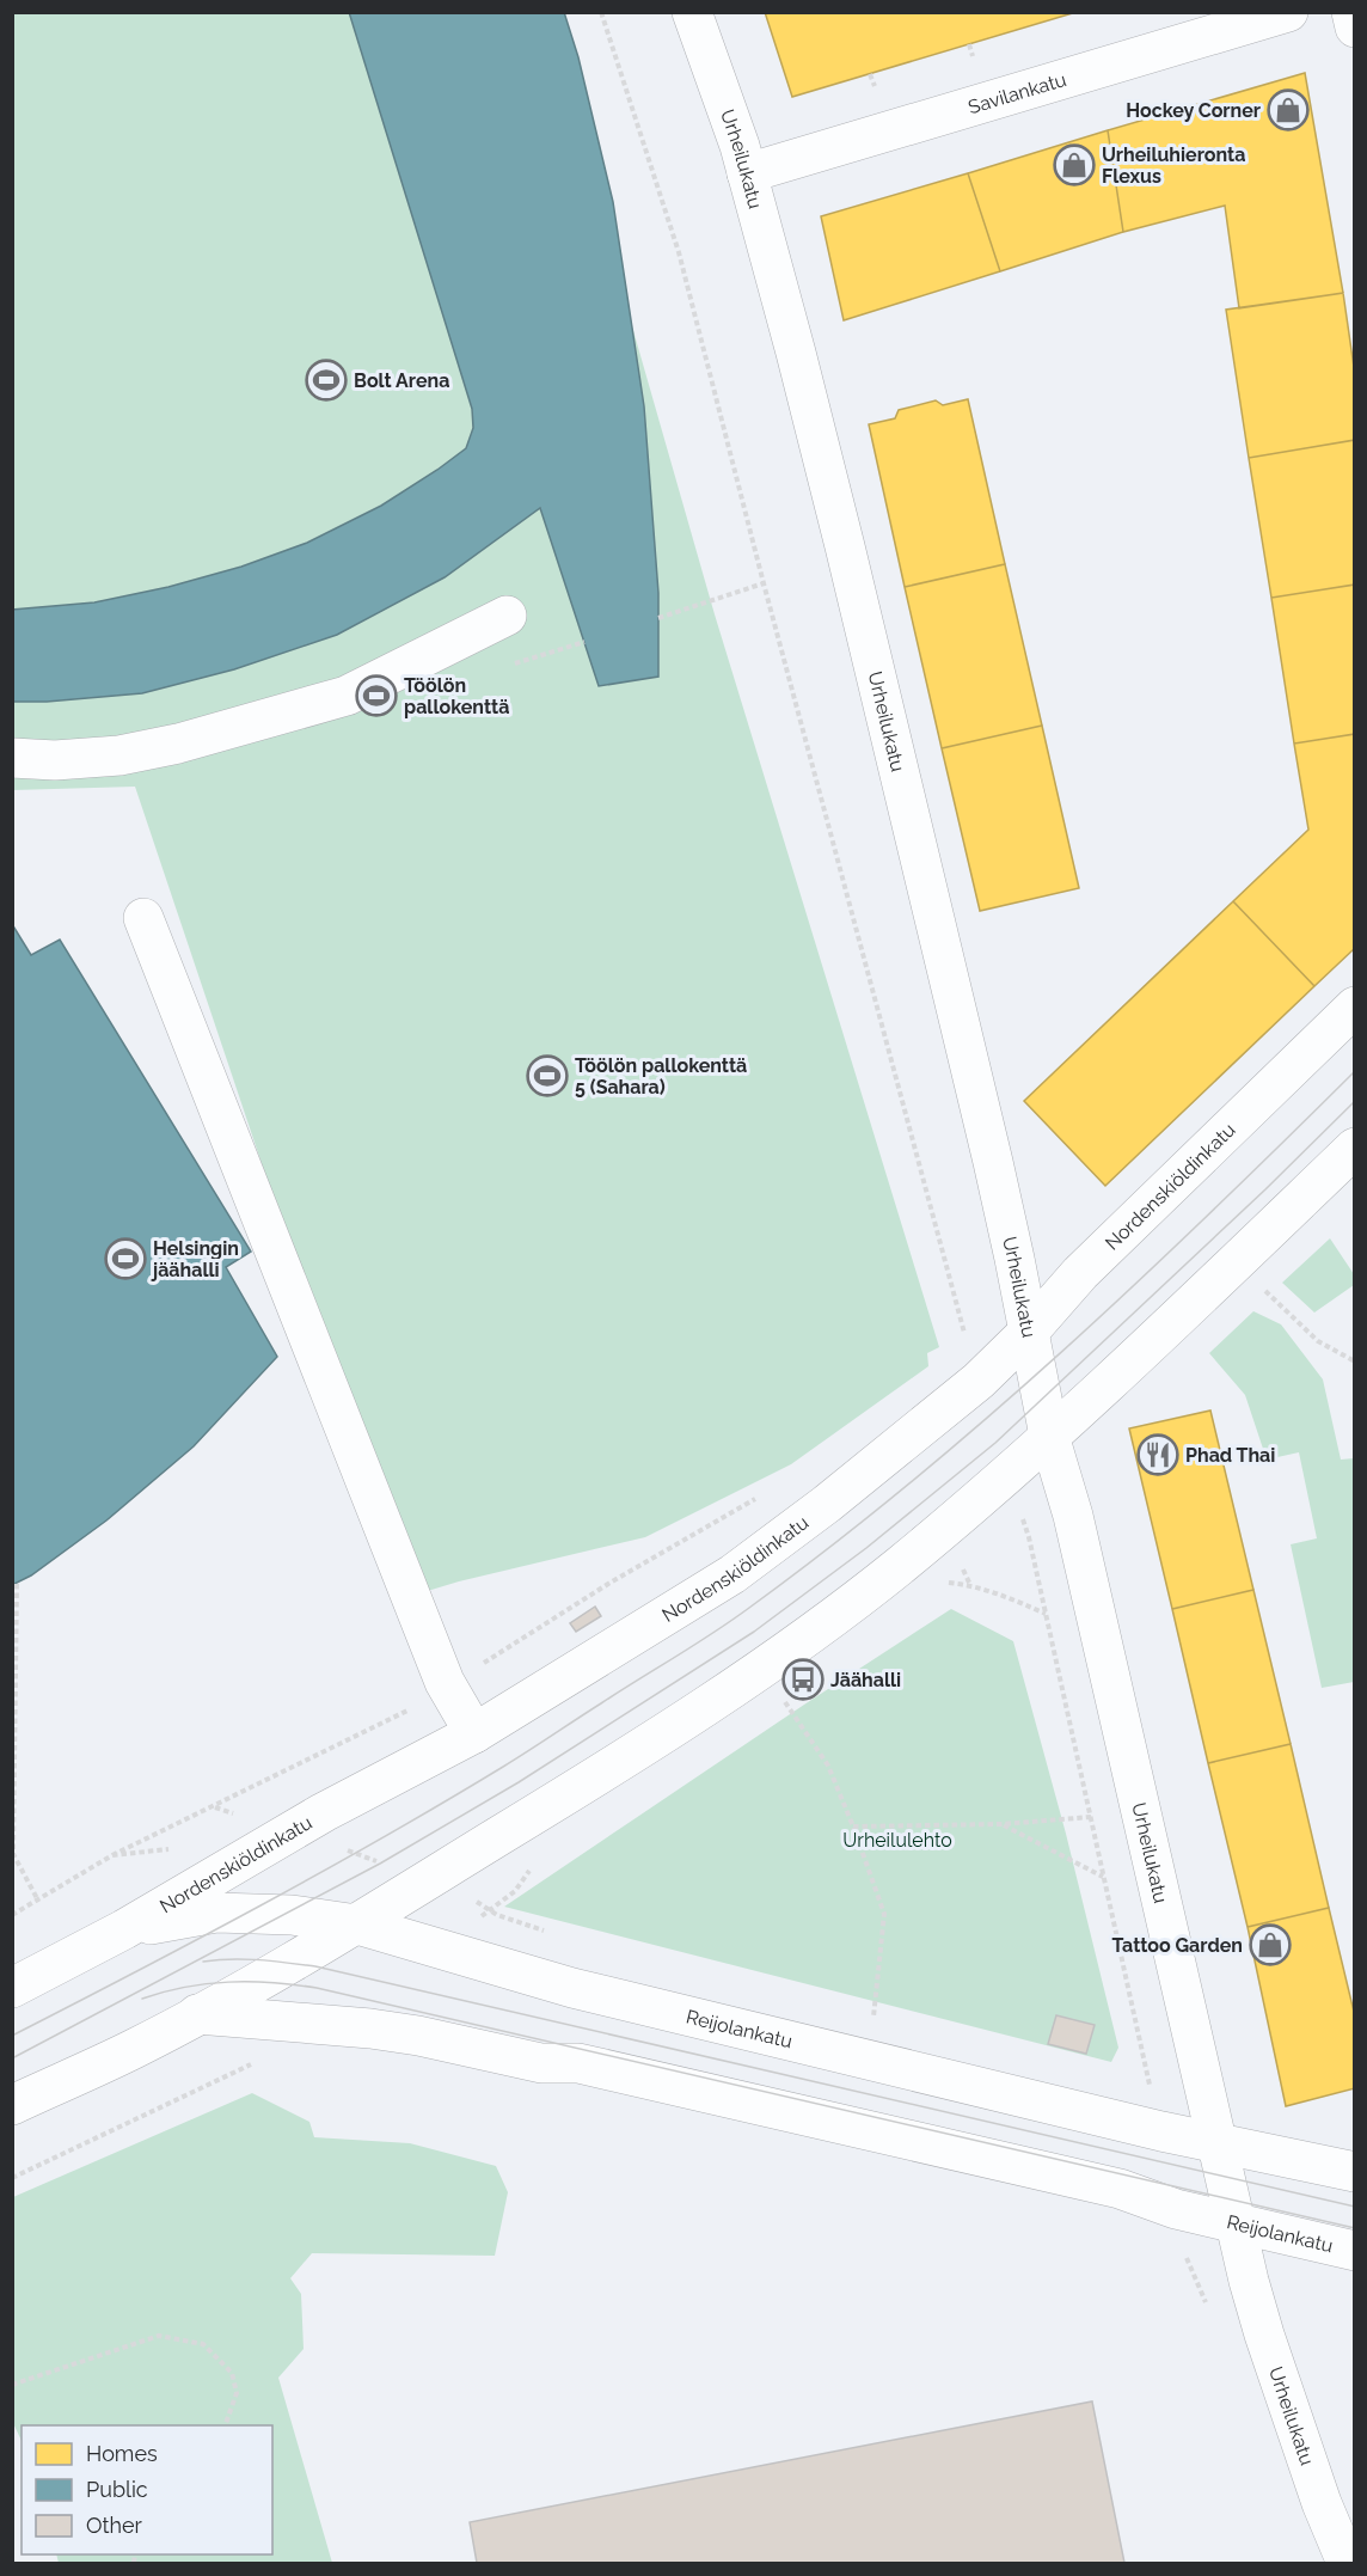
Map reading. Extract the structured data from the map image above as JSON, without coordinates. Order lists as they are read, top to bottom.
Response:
{
  "streets": {
    "main road": [
      "Savilankatu",
      "Urheilukatu",
      "Nordenskiöldinkatu",
      "Reijolankatu"
    ]
  },
  "crossings": [
    ["Savilankatu", "Urheilukatu"],
    ["Urheilukatu", "Nordenskiöldinkatu"],
    ["Urheilukatu", "Reijolankatu"],
    ["Nordenskiöldinkatu", "Reijolankatu"]
  ],
  "parks": ["Urheilulehto"],
  "places": {
    "shop": ["Hockey Corner", "Urheiluhieronta Flexus", "Tattoo Garden"],
    "sports": [
      "Bolt Arena",
      "Töölön pallokenttä",
      "Töölön pallokenttä 5 (Sahara)",
      "Helsingin jäähalli"
    ],
    "restaurant": ["Phad Thai"],
    "bus stop": ["Jäähalli"]
  },
  "legend": ["Homes", "Public", "Other"]
}
